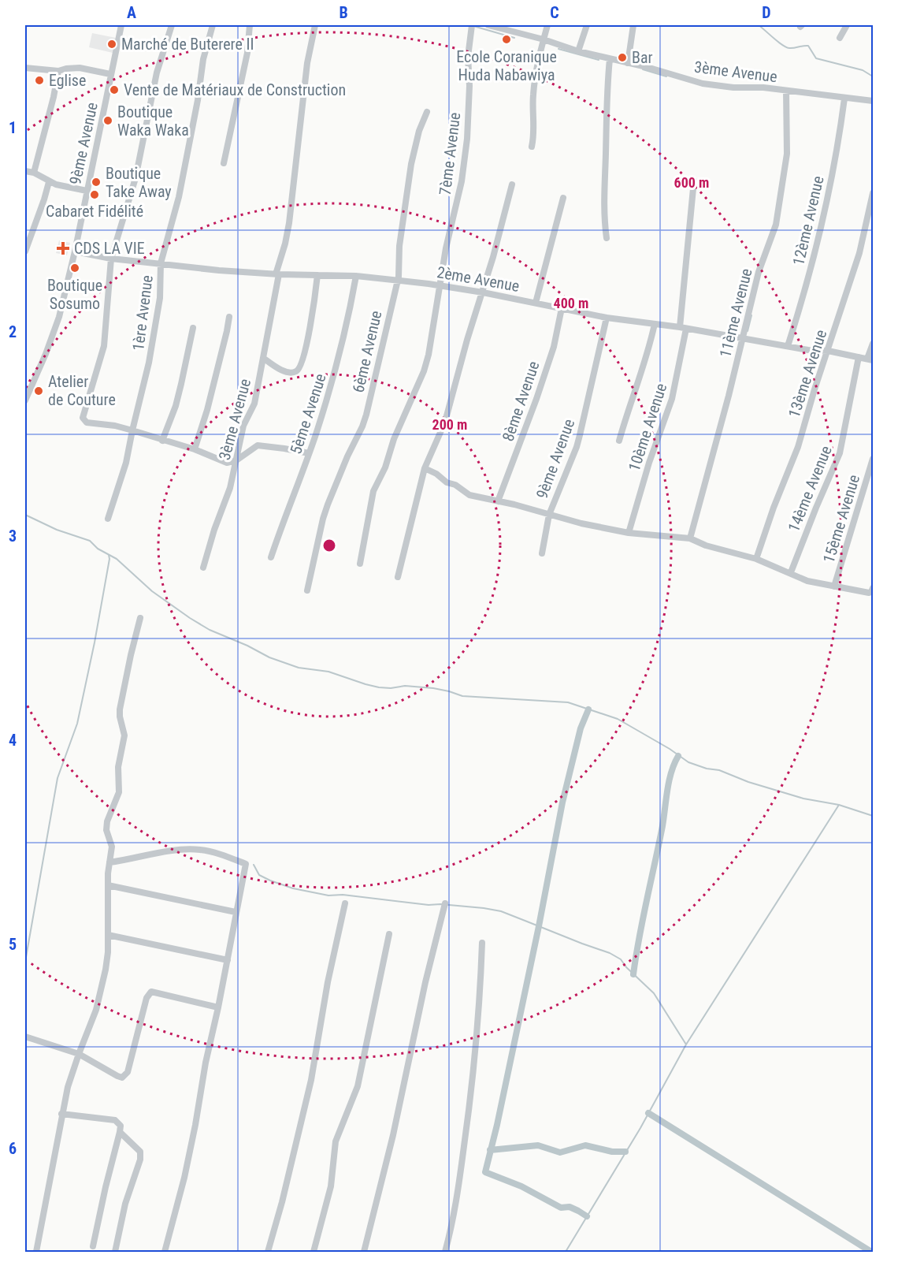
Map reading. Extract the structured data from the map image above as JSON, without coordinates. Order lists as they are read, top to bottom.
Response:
{
  "streets": {
    "street": [
      "3ème Avenue",
      "9ème Avenue",
      "7ème Avenue",
      "12ème Avenue",
      "2ème Avenue",
      "1ère Avenue",
      "11ème Avenue",
      "6ème Avenue",
      "13ème Avenue",
      "8ème Avenue",
      "5ème Avenue",
      "10ème Avenue",
      "14ème Avenue",
      "15ème Avenue"
    ]
  },
  "crossings": [
    ["3ème Avenue", "12ème Avenue"],
    ["3ème Avenue", "2ème Avenue"],
    ["3ème Avenue", "11ème Avenue"],
    ["9ème Avenue", "2ème Avenue"],
    ["7ème Avenue", "2ème Avenue"],
    ["12ème Avenue", "2ème Avenue"],
    ["2ème Avenue", "1ère Avenue"],
    ["2ème Avenue", "11ème Avenue"],
    ["2ème Avenue", "6ème Avenue"],
    ["2ème Avenue", "13ème Avenue"],
    ["2ème Avenue", "8ème Avenue"],
    ["2ème Avenue", "5ème Avenue"],
    ["2ème Avenue", "10ème Avenue"],
    ["2ème Avenue", "14ème Avenue"]
  ],
  "places": {
    "other": [
      "Ecole Coranique Huda Nabawiya",
      "Marché de Buterere II",
      "Bar",
      "Eglise",
      "Vente de Matériaux de Construction",
      "Boutique Waka Waka",
      "Boutique Take Away",
      "Cabaret Fidélité",
      "Boutique Sosumo",
      "Atelier de Couture"
    ],
    "health": ["CDS LA VIE"]
  },
  "grid": {
    "columns": [
      "A",
      "B",
      "C",
      "D"
    ],
    "rows": [
      "1",
      "2",
      "3",
      "4",
      "5",
      "6"
    ]
  },
  "rings": ["600 m", "400 m", "200 m"]
}
